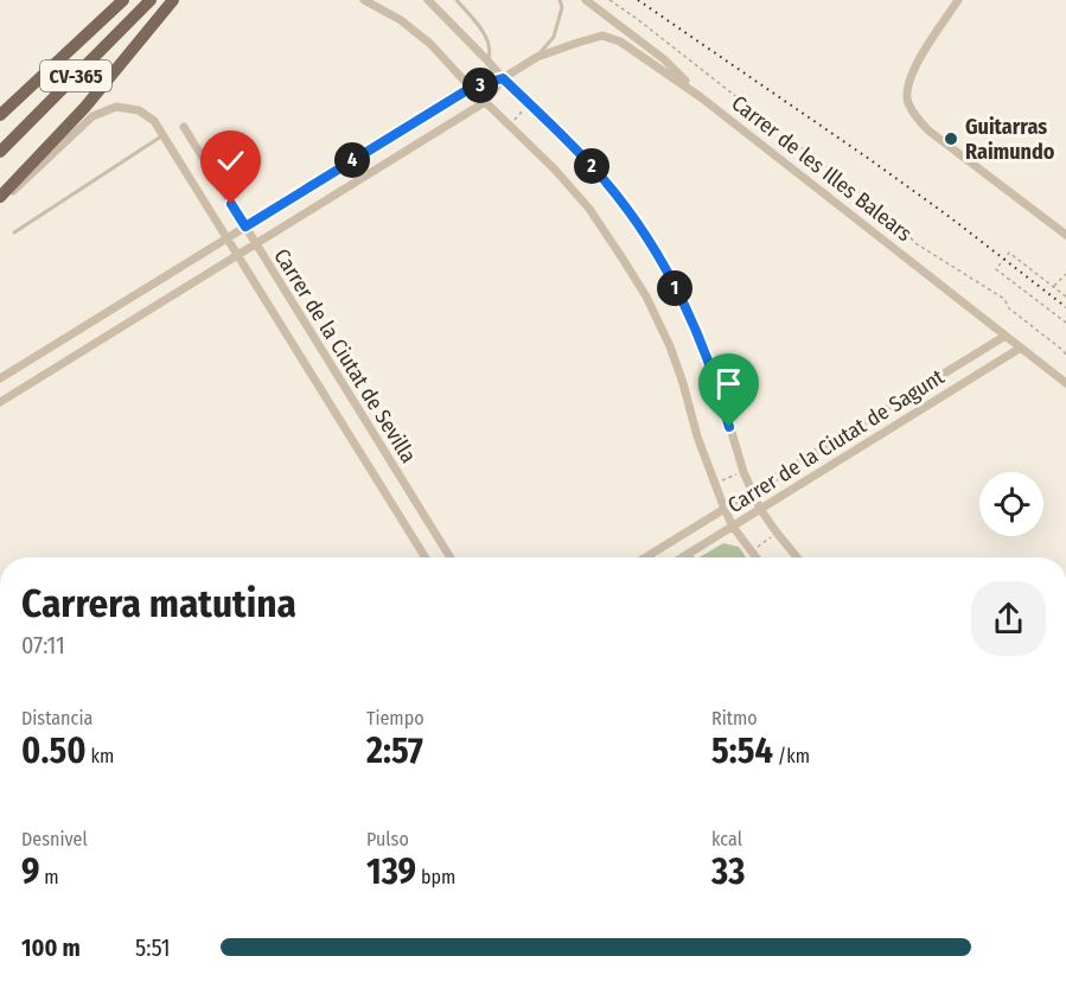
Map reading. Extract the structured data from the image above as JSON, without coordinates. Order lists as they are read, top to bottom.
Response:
{
  "streets": {
    "main road": ["CV-365"],
    "street": ["Carrer de les Illes Balears", "Carrer de la Ciutat de Sevilla", "Carrer de la Ciutat de Sagunt"]
  },
  "crossings": [
    ["Carrer de les Illes Balears", "Carrer de la Ciutat de Sagunt"]
  ],
  "places": ["Guitarras Raimundo"],
  "page": {
    "pins": [
      "3",
      "4",
      "2",
      "1"
    ],
    "heading": ["Carrera matutina", "07:11"],
    "stats": [
      ["Distancia", "0.50 km"],
      ["Tiempo", "2:57"],
      ["Ritmo", "5:54 /km"],
      ["Desnivel", "9 m"],
      ["Pulso", "139 bpm"],
      ["kcal", "33"]
    ],
    "list": [
      {
        "name": "100 m",
        "note": "5:51"
      }
    ]
  }
}
